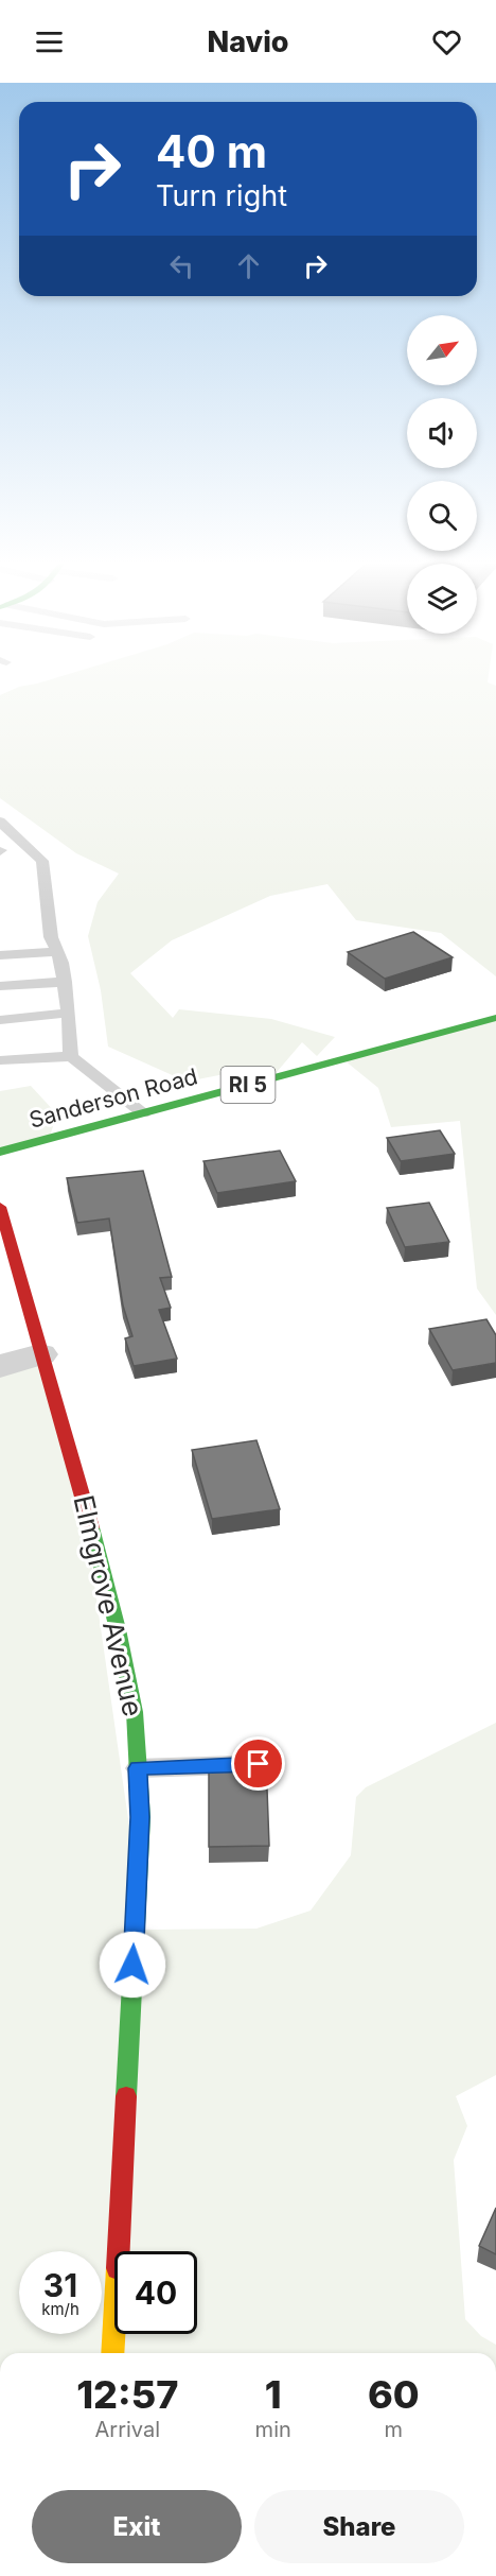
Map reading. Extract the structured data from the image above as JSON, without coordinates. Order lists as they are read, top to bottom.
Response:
{
  "streets": {
    "street": ["RI 5", "Sanderson Road", "Elmgrove Avenue"]
  },
  "north": "top right",
  "page": {
    "header": "Navio",
    "turn": ["40 m", "Turn right"],
    "speed": "31 km/h",
    "limit": "40",
    "eta": [
      "12:57",
      "Arrival",
      "1",
      "min",
      "60",
      "m"
    ],
    "buttons": ["Exit", "Share"]
  }
}
